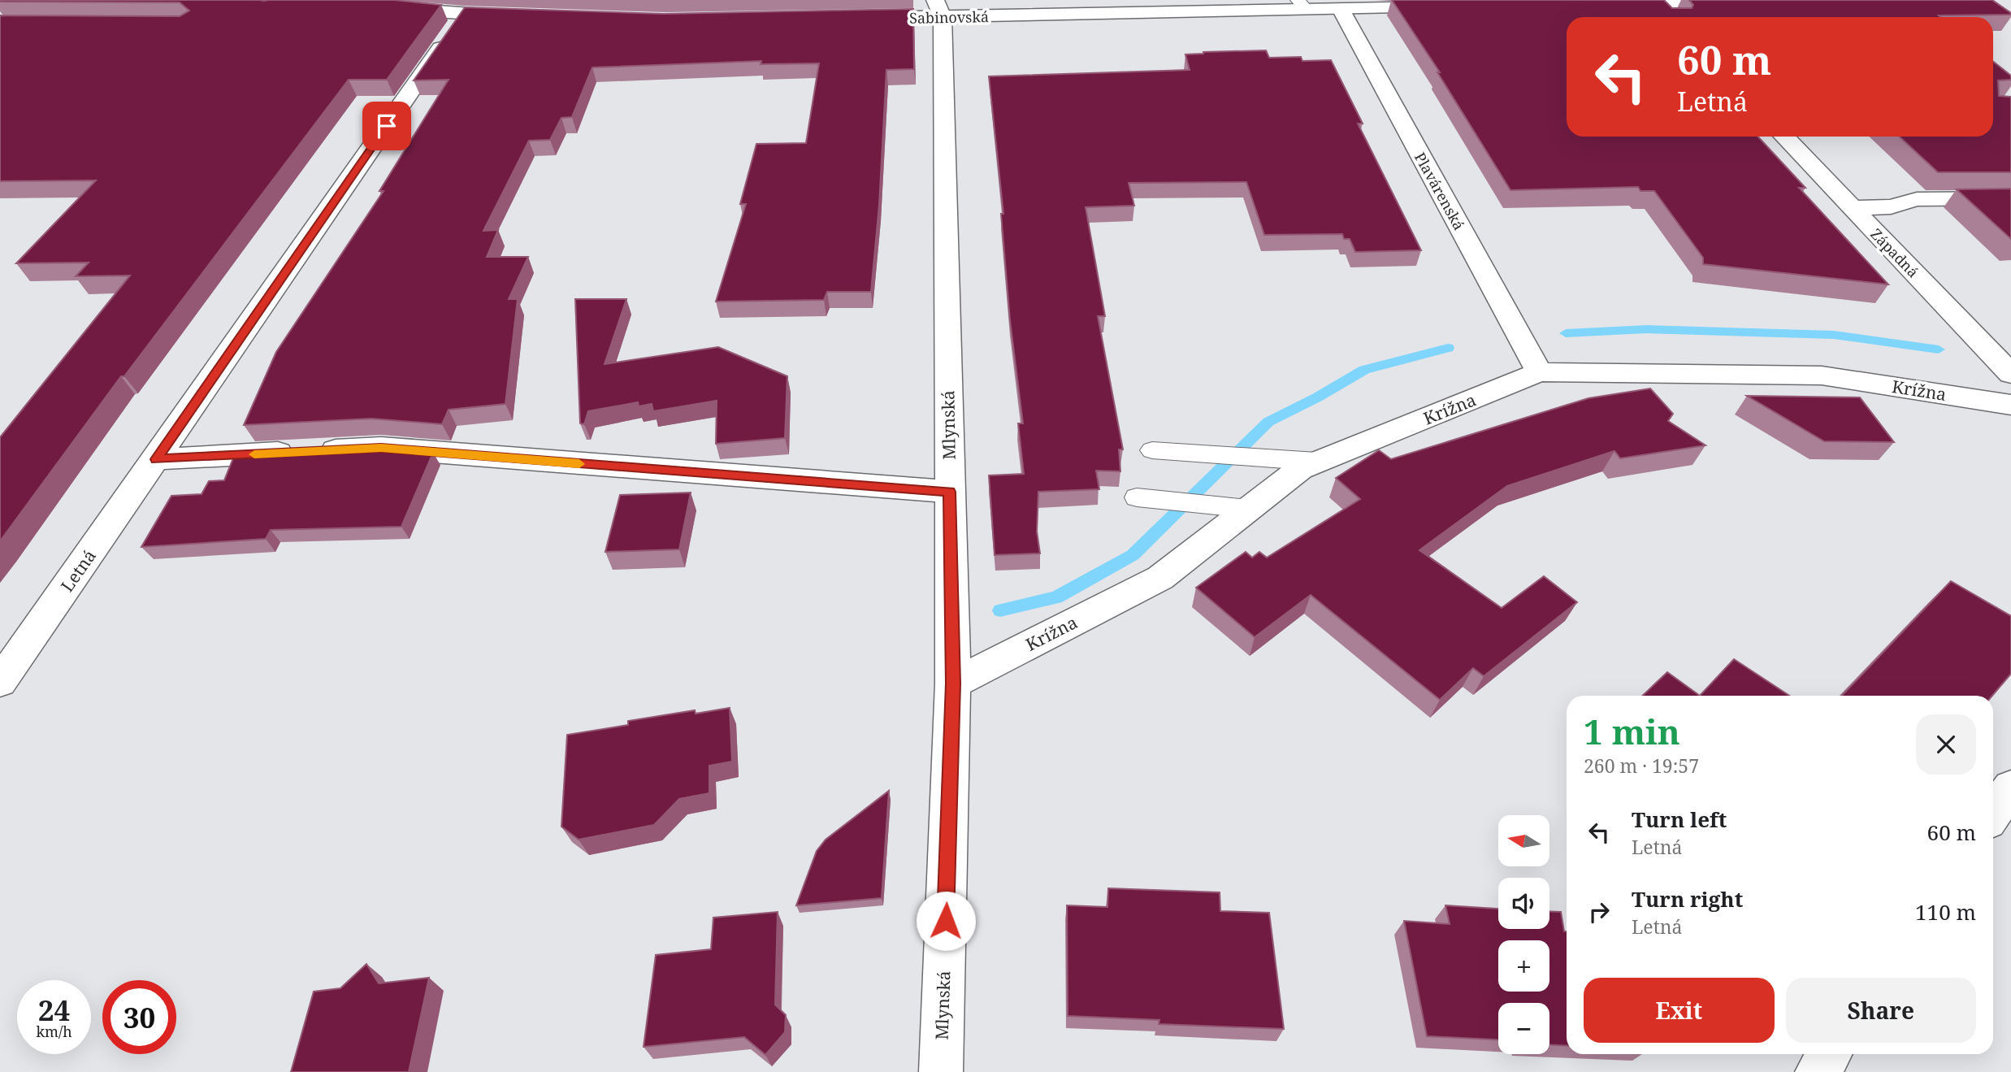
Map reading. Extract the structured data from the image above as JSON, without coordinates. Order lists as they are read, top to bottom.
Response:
{
  "streets": {
    "street": [
      "Sabinovská",
      "Plavárenská",
      "Západná",
      "Krížna",
      "Mlynská",
      "Letná"
    ]
  },
  "crossings": [
    ["Sabinovská", "Plavárenská"],
    ["Sabinovská", "Mlynská"],
    ["Plavárenská", "Krížna"],
    ["Krížna", "Mlynská"]
  ],
  "north": "left",
  "page": {
    "turn": ["60 m", "Letná"],
    "heading": ["1 min", "260 m · 19:57"],
    "list": [
      {
        "name": "Turn left",
        "note": "Letná",
        "value": "60 m"
      },
      {
        "name": "Turn right",
        "note": "Letná",
        "value": "110 m"
      }
    ],
    "map_buttons": ["+", "−"],
    "buttons": ["Exit", "Share"],
    "speed": "24 km/h",
    "limit": "30"
  }
}
